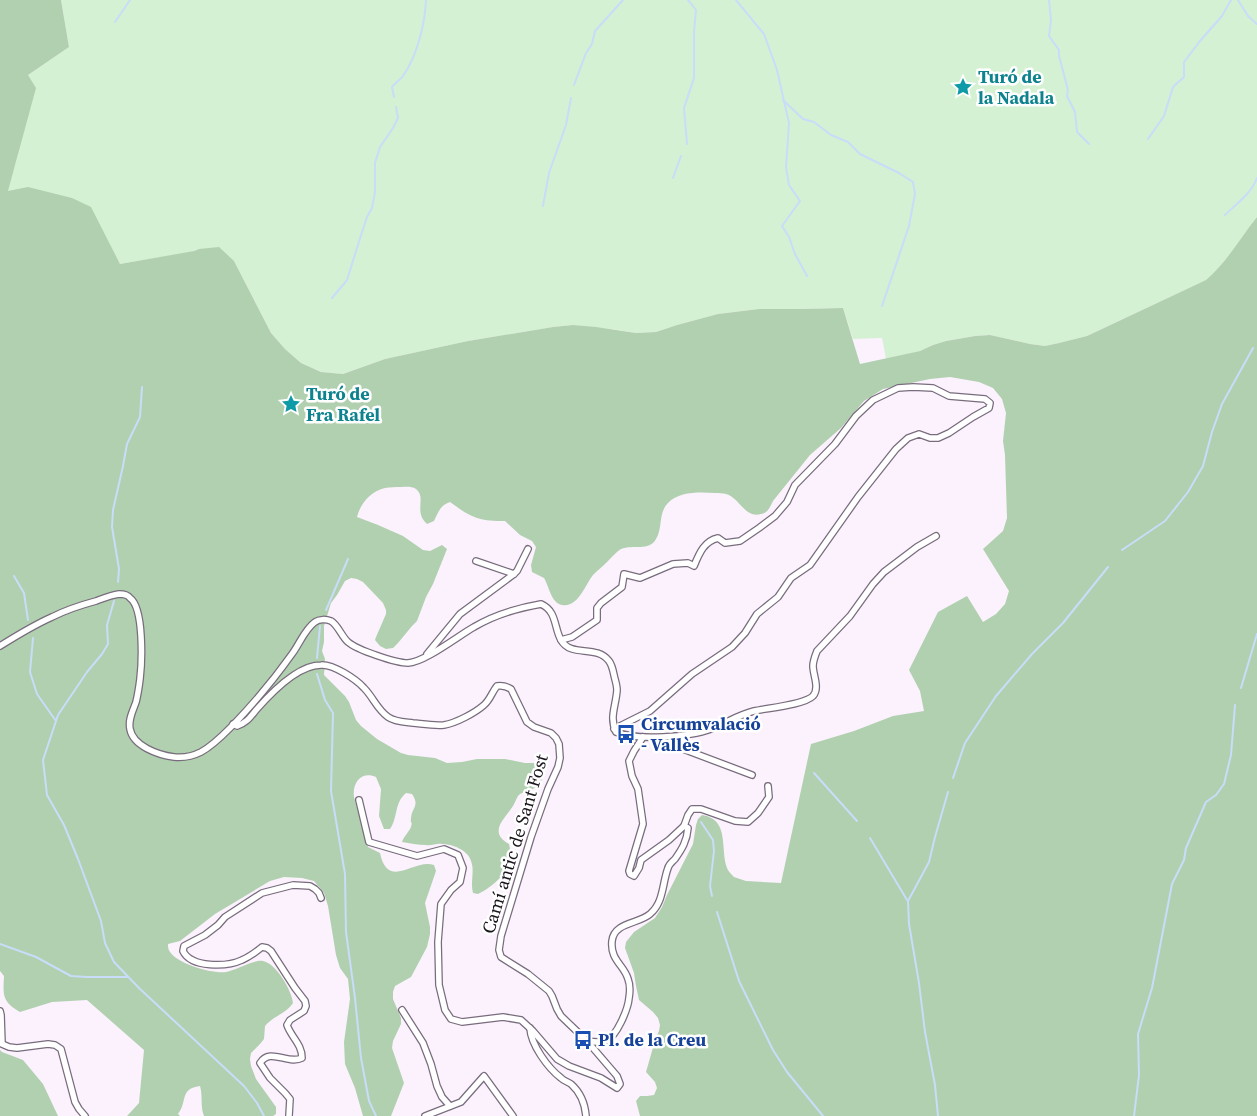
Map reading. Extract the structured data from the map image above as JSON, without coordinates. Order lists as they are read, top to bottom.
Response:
{
  "streets": {
    "street": ["Camí antic de Sant Fost"]
  },
  "places": {
    "place": ["Turó de la Nadala", "Turó de Fra Rafel"],
    "bus stop": ["Circumvalació - Vallès", "Pl. de la Creu"]
  }
}
